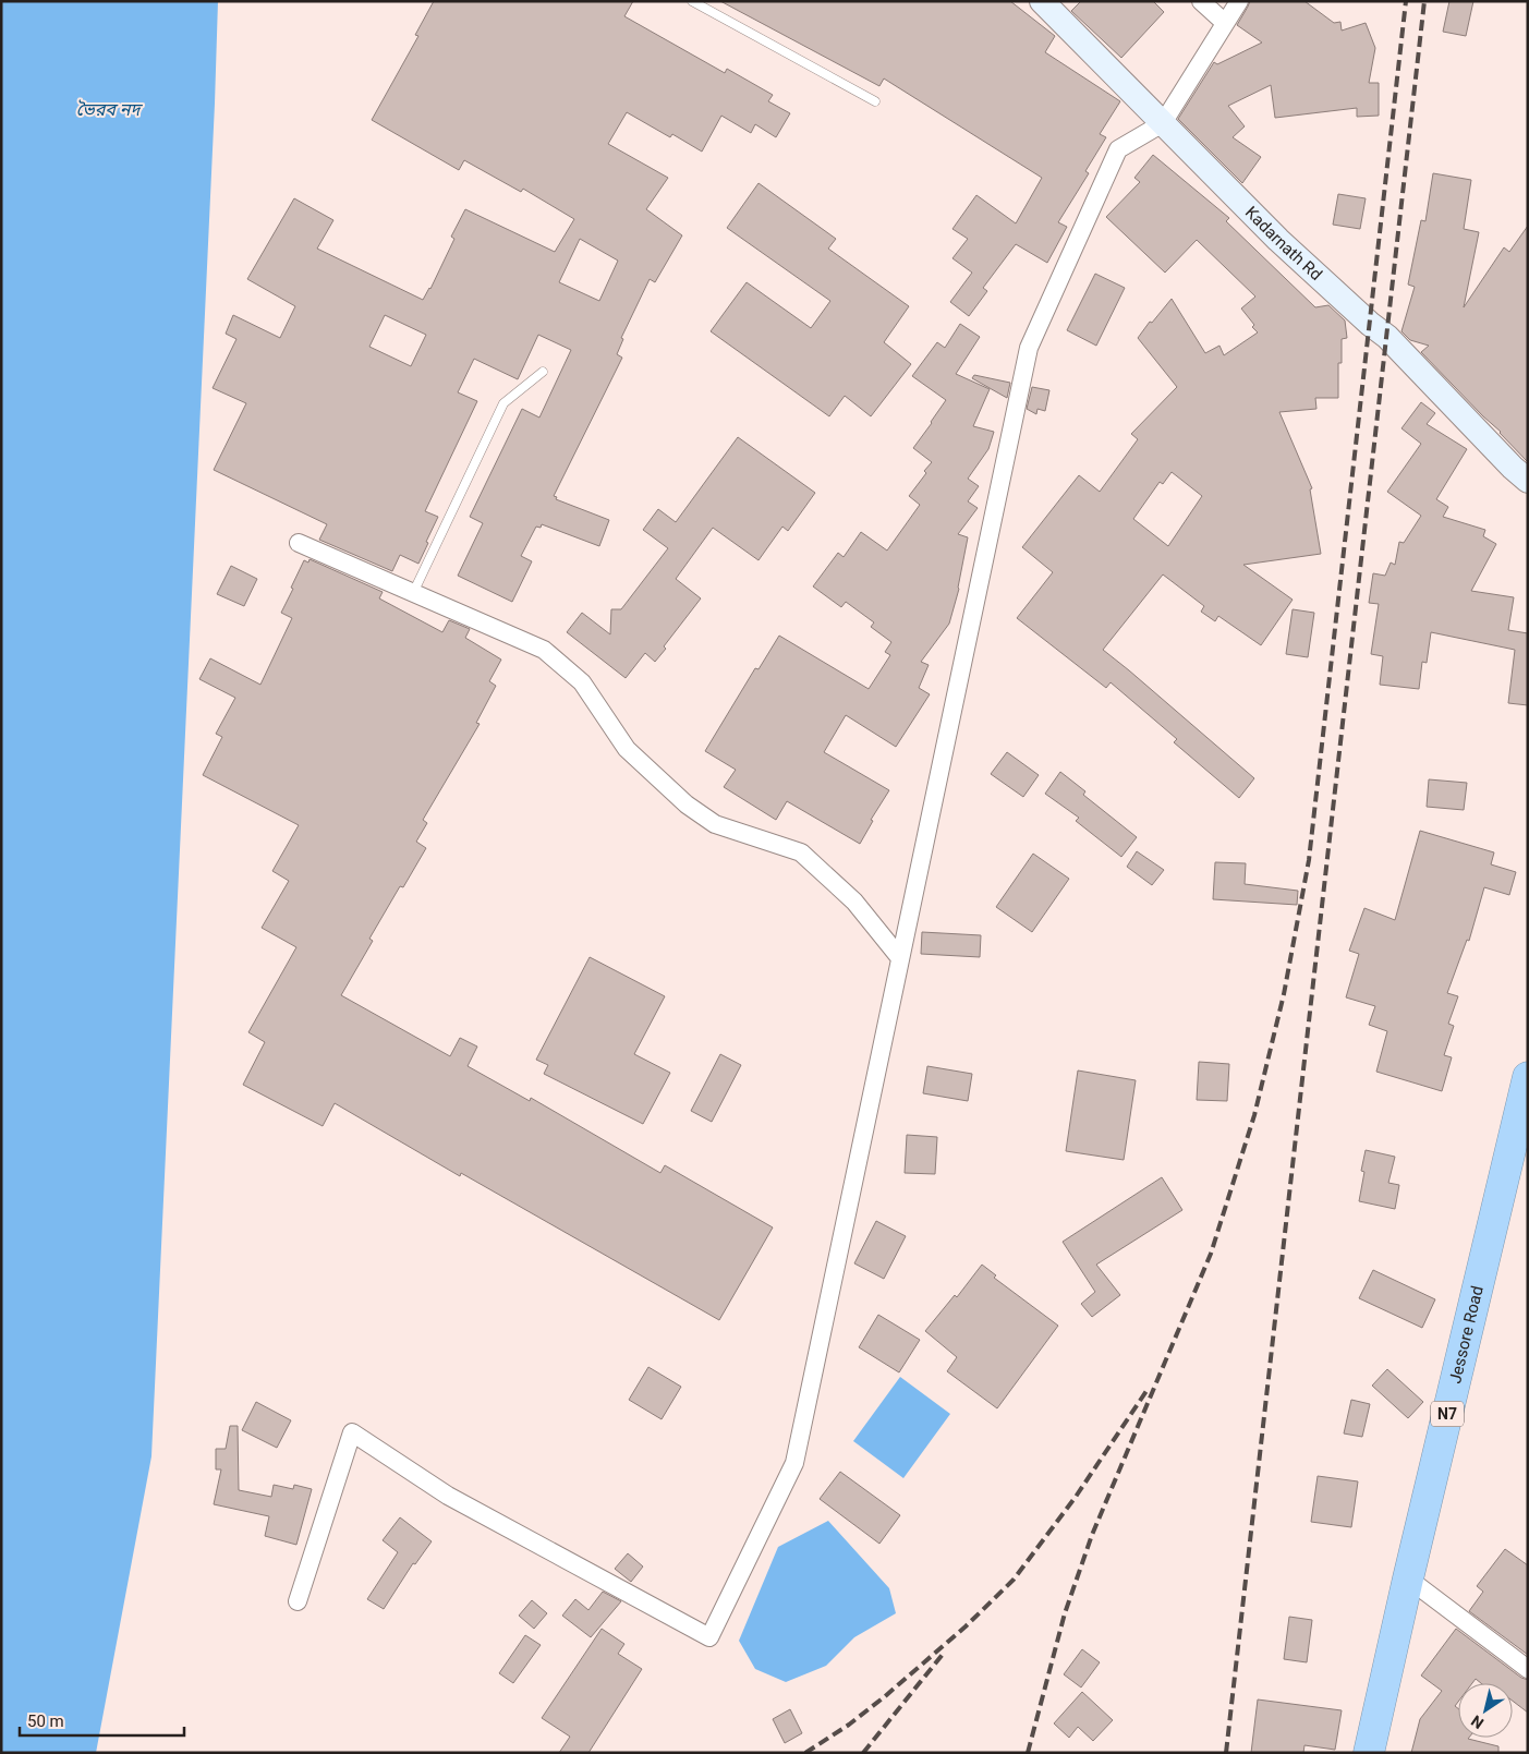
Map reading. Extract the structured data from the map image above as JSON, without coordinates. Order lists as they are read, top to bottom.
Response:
{
  "streets": {
    "highway": ["Jessore Road", "N7"],
    "main road": ["Kadarnath Rd"]
  },
  "water": ["ভৈরব নদ"],
  "scale_bar": "50 m",
  "north": "bottom left"
}
